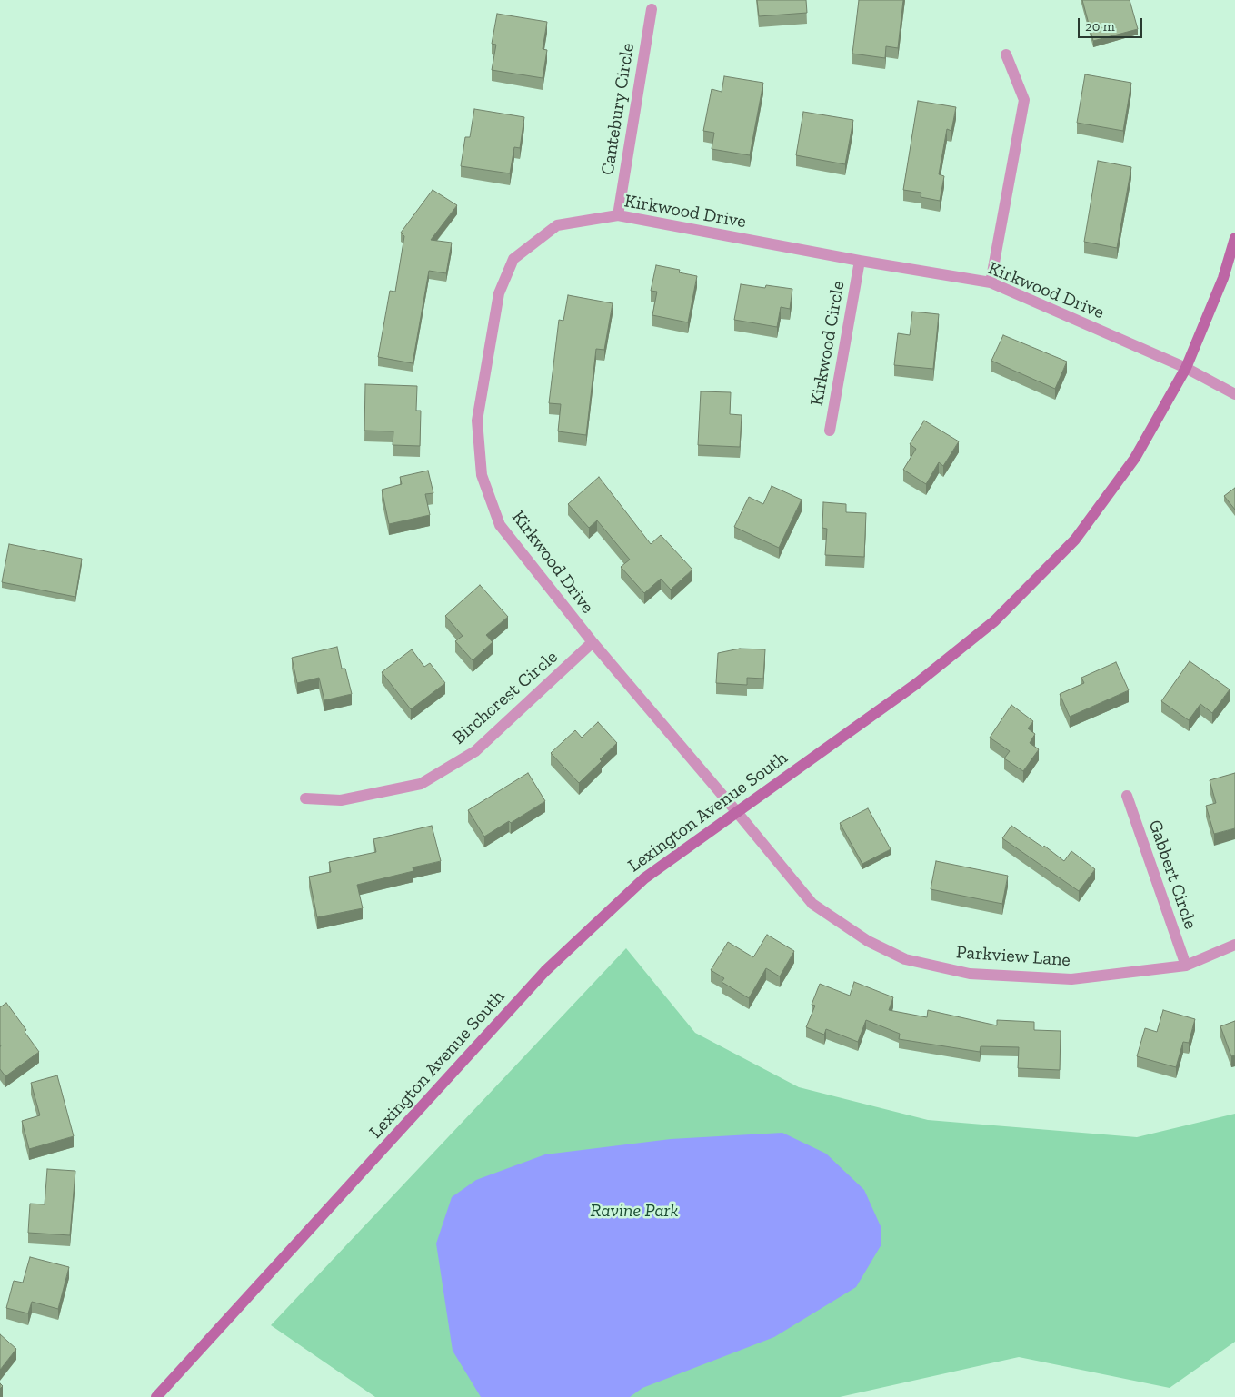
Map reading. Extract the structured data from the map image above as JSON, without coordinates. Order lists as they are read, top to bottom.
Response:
{
  "streets": {
    "street": [
      "Cantebury Circle",
      "Kirkwood Drive",
      "Kirkwood Circle",
      "Birchcrest Circle",
      "Lexington Avenue South",
      "Gabbert Circle",
      "Parkview Lane"
    ]
  },
  "crossings": [
    ["Cantebury Circle", "Kirkwood Drive"],
    ["Kirkwood Drive", "Kirkwood Circle"],
    ["Kirkwood Drive", "Birchcrest Circle"],
    ["Kirkwood Drive", "Lexington Avenue South"],
    ["Kirkwood Drive", "Parkview Lane"],
    ["Lexington Avenue South", "Parkview Lane"],
    ["Gabbert Circle", "Parkview Lane"]
  ],
  "parks": ["Ravine Park"],
  "scale_bar": "20 m"
}
